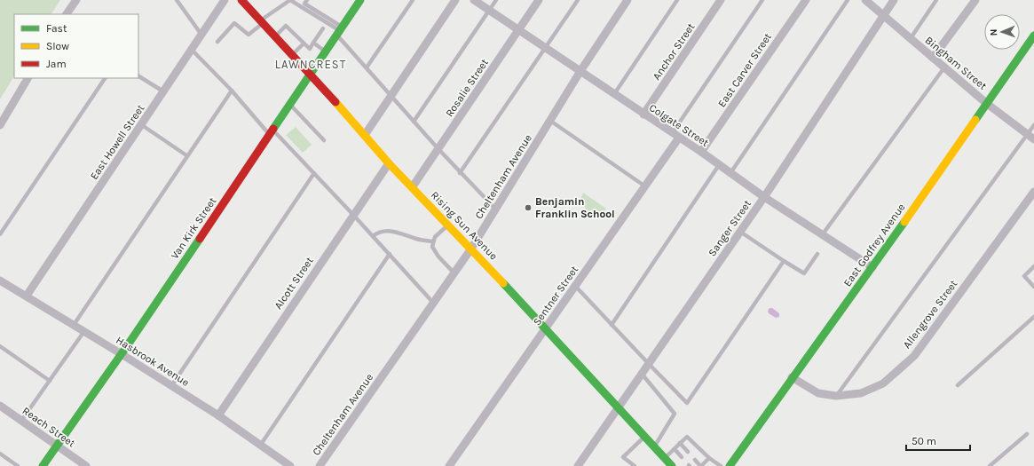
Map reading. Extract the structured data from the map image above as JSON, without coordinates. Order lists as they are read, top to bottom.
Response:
{
  "streets": {
    "street": [
      "Anchor Street",
      "Bingham Street",
      "East Carver Street",
      "Rosalie Street",
      "Colgate Street",
      "East Howell Street",
      "Cheltenham Avenue",
      "Rising Sun Avenue",
      "Van Kirk Street",
      "Sanger Street",
      "East Godfrey Avenue",
      "Alcott Street",
      "Sentner Street",
      "Allengrove Street",
      "Hasbrook Avenue",
      "Reach Street"
    ]
  },
  "crossings": [
    ["Anchor Street", "Colgate Street"],
    ["Bingham Street", "Sanger Street"],
    ["Bingham Street", "East Godfrey Avenue"],
    ["East Carver Street", "Colgate Street"],
    ["Rosalie Street", "Colgate Street"],
    ["Rosalie Street", "Rising Sun Avenue"],
    ["Colgate Street", "Cheltenham Avenue"],
    ["Colgate Street", "Sanger Street"],
    ["Colgate Street", "East Godfrey Avenue"],
    ["Colgate Street", "Sentner Street"],
    ["East Howell Street", "Hasbrook Avenue"],
    ["Cheltenham Avenue", "Rising Sun Avenue"],
    ["Rising Sun Avenue", "Van Kirk Street"],
    ["Rising Sun Avenue", "Sanger Street"],
    ["Rising Sun Avenue", "Alcott Street"],
    ["Rising Sun Avenue", "Sentner Street"],
    ["Van Kirk Street", "Hasbrook Avenue"],
    ["Van Kirk Street", "Reach Street"],
    ["East Godfrey Avenue", "Allengrove Street"],
    ["Alcott Street", "Hasbrook Avenue"]
  ],
  "districts": ["LAWNCREST"],
  "places": ["Benjamin Franklin School"],
  "legend": ["Fast", "Slow", "Jam"],
  "scale_bar": "50 m",
  "north": "left"
}
